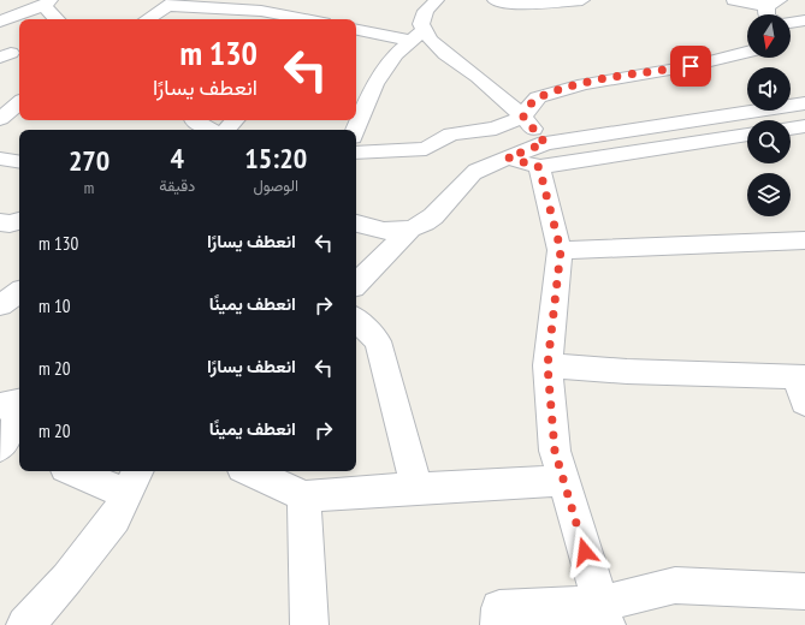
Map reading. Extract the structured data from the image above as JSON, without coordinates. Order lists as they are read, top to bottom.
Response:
{
  "north": "bottom",
  "page": {
    "turn": ["130 m", "انعطف يسارًا"],
    "eta": [
      "15:20",
      "الوصول",
      "4",
      "دقيقة",
      "270",
      "m"
    ],
    "list": [
      {
        "name": "انعطف يسارًا",
        "value": "130 m"
      },
      {
        "name": "انعطف يمينًا",
        "value": "10 m"
      },
      {
        "name": "انعطف يسارًا",
        "value": "20 m"
      },
      {
        "name": "انعطف يمينًا",
        "value": "20 m"
      }
    ]
  }
}
